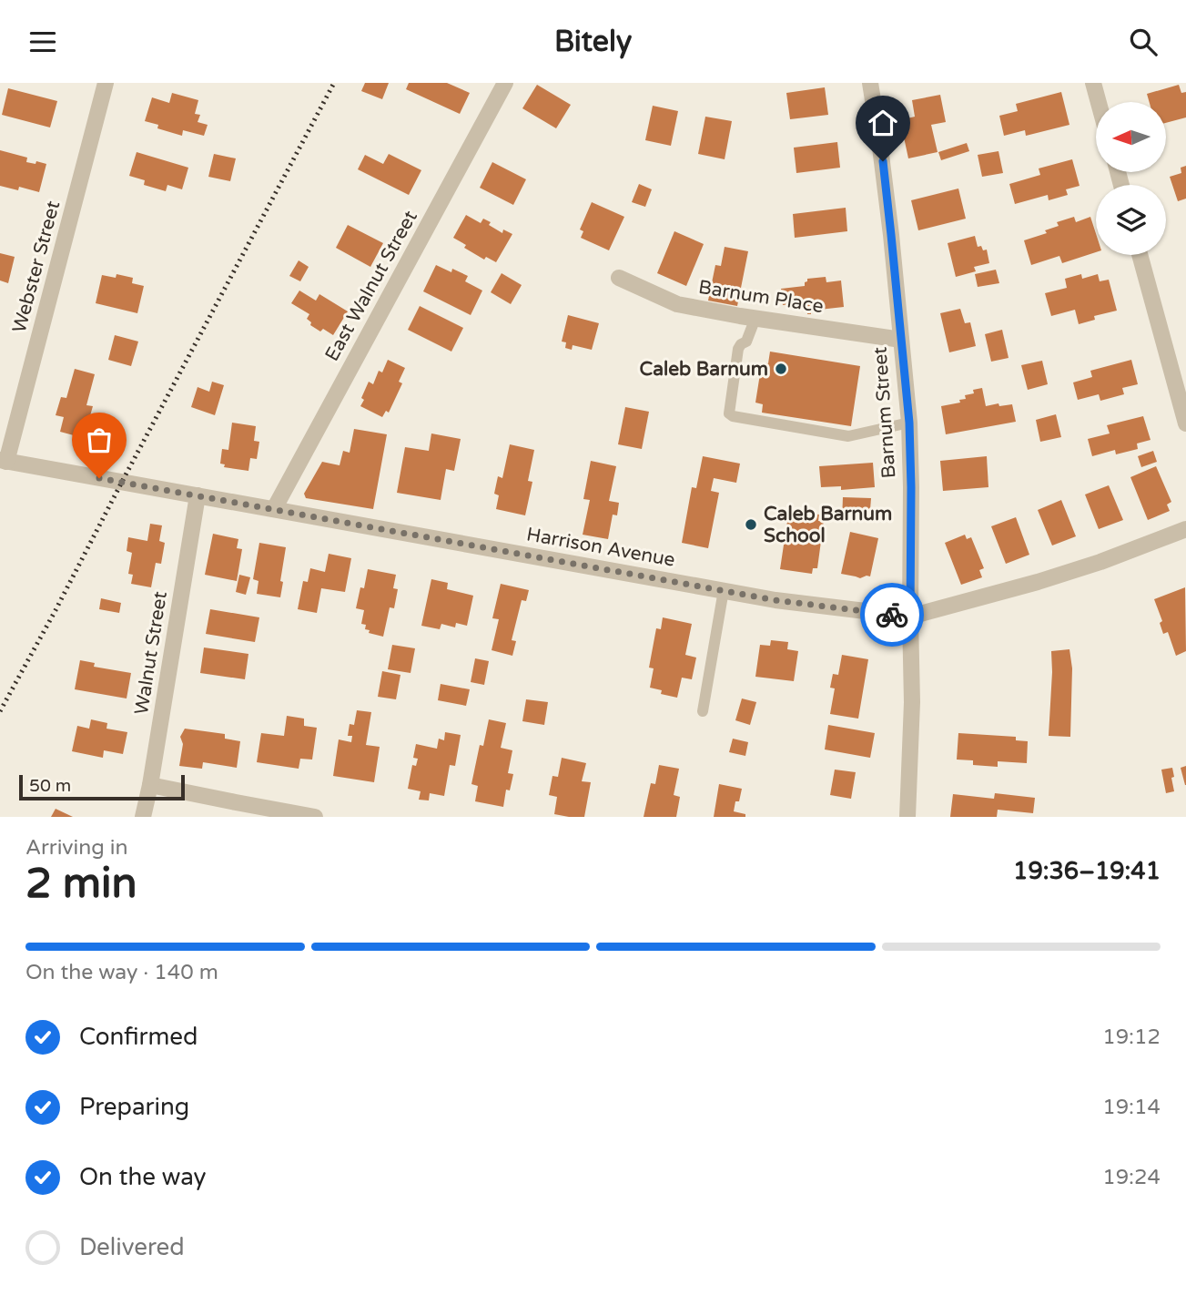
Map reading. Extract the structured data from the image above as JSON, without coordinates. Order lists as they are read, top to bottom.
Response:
{
  "streets": {
    "street": [
      "Webster Street",
      "East Walnut Street",
      "Barnum Place",
      "Barnum Street",
      "Harrison Avenue",
      "Walnut Street"
    ]
  },
  "crossings": [
    ["Webster Street", "Harrison Avenue"],
    ["East Walnut Street", "Harrison Avenue"],
    ["Barnum Place", "Barnum Street"],
    ["Barnum Street", "Harrison Avenue"],
    ["Harrison Avenue", "Walnut Street"]
  ],
  "places": ["Caleb Barnum", "Caleb Barnum School"],
  "scale_bar": "50 m",
  "north": "left",
  "page": {
    "header": "Bitely",
    "scale": "50 m",
    "heading": ["2 min", "Arriving in", "19:36–19:41"],
    "bar": "On the way · 140 m",
    "list": [
      ["Confirmed", "19:12"],
      ["Preparing", "19:14"],
      ["On the way", "19:24"],
      "Delivered"
    ]
  }
}
